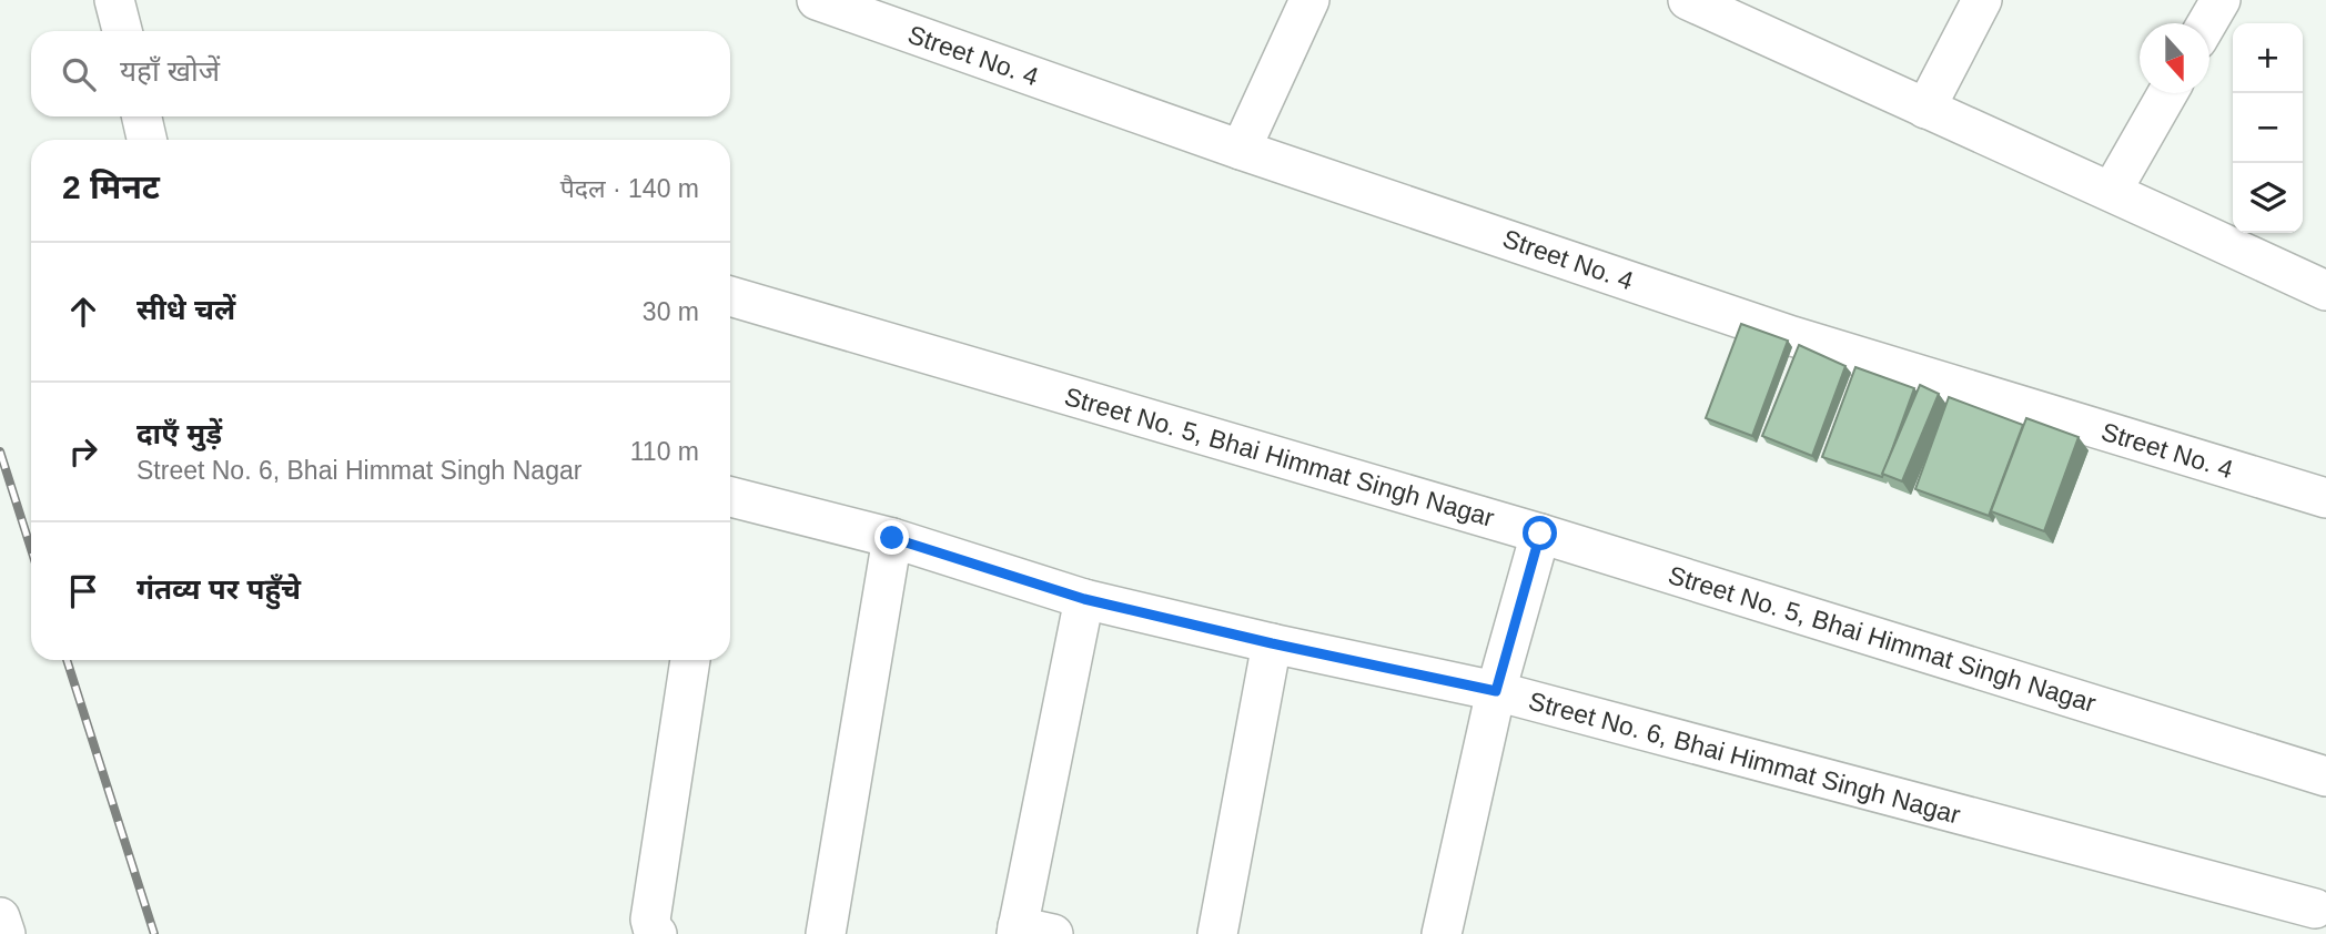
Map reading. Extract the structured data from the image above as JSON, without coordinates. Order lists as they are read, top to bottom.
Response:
{
  "streets": {
    "street": ["Street No. 4", "Street No. 5, Bhai Himmat Singh Nagar", "Street No. 6, Bhai Himmat Singh Nagar"]
  },
  "north": "bottom",
  "page": {
    "map_buttons": ["+", "−"],
    "search": "यहाँ खोजें",
    "heading": ["2 मिनट", "पैदल · 140 m"],
    "list": [
      ["सीधे चलें", "30 m"],
      ["दाएँ मुड़ें", "Street No. 6, Bhai Himmat Singh Nagar", "110 m"],
      "गंतव्य पर पहुँचे"
    ]
  }
}
